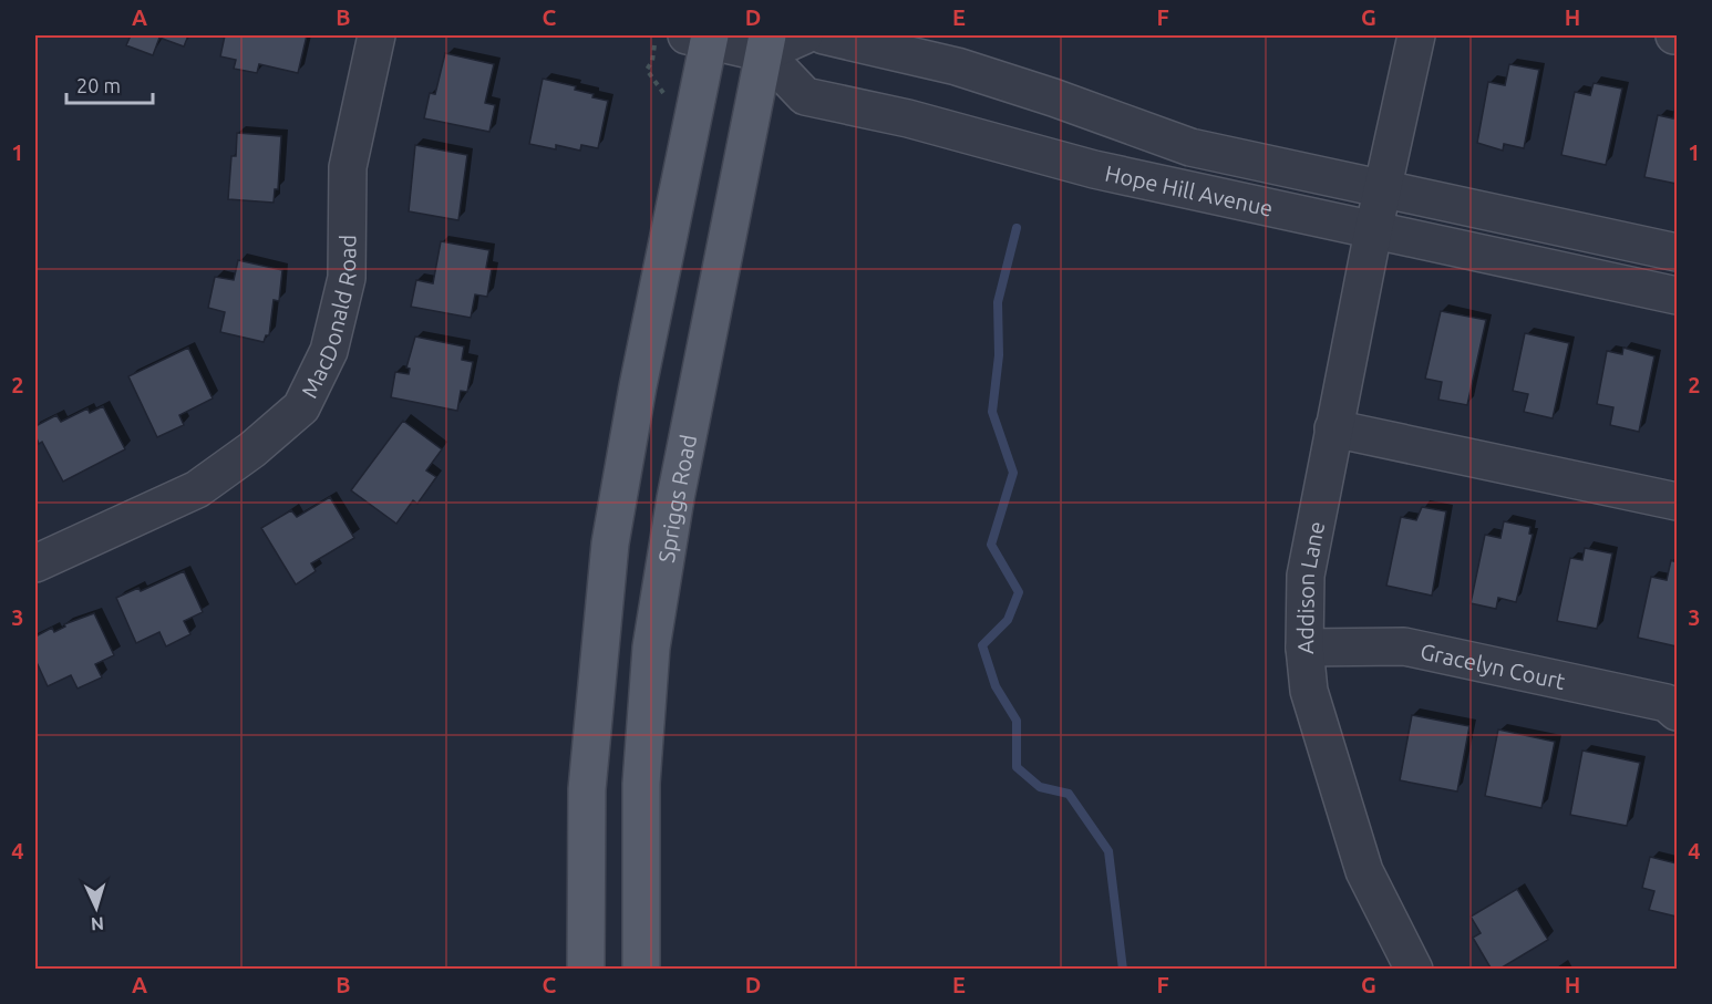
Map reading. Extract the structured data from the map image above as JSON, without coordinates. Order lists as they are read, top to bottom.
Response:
{
  "streets": {
    "main road": ["Spriggs Road"],
    "street": [
      "Hope Hill Avenue",
      "MacDonald Road",
      "Addison Lane",
      "Gracelyn Court"
    ]
  },
  "crossings": [
    ["Hope Hill Avenue", "Spriggs Road"],
    ["Hope Hill Avenue", "Addison Lane"],
    ["Addison Lane", "Gracelyn Court"]
  ],
  "scale_bar": "20 m",
  "north": "bottom",
  "grid": {
    "columns": [
      "A",
      "B",
      "C",
      "D",
      "E",
      "F",
      "G",
      "H"
    ],
    "rows": [
      "1",
      "2",
      "3",
      "4"
    ]
  }
}
